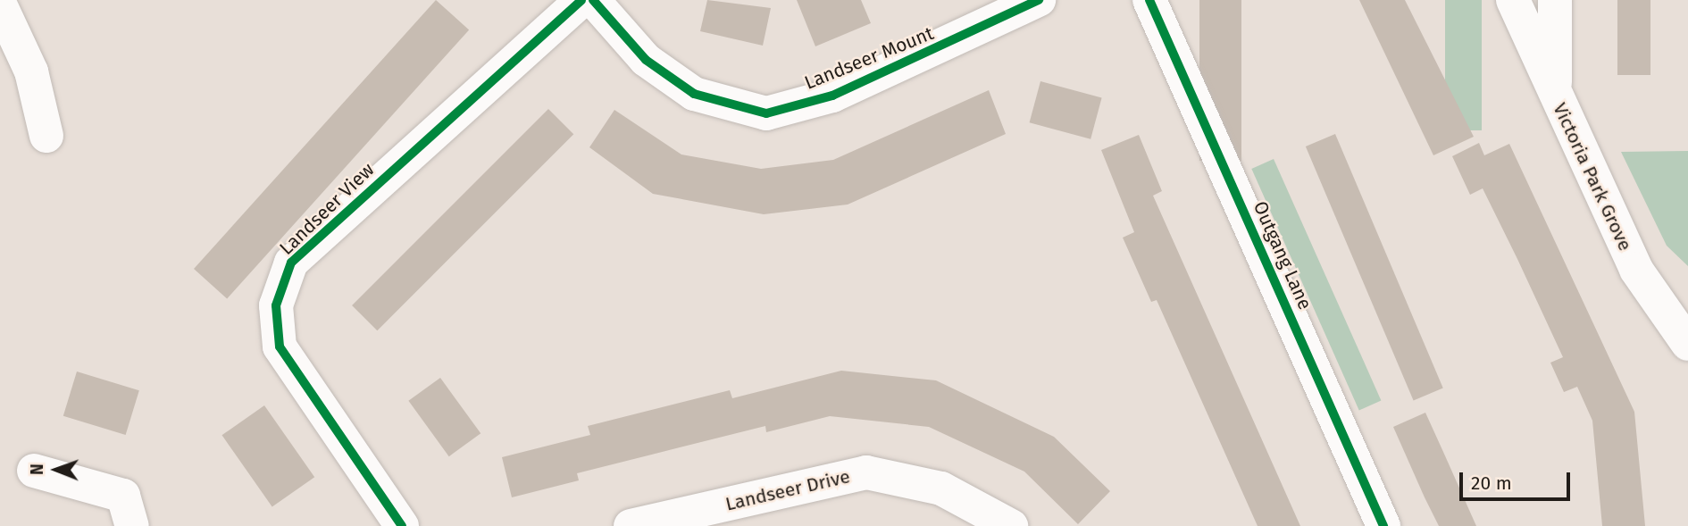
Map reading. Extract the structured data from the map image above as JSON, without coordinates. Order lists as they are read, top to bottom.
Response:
{
  "streets": {
    "street": [
      "Landseer Mount",
      "Victoria Park Grove",
      "Landseer View",
      "Outgang Lane",
      "Landseer Drive"
    ]
  },
  "scale_bar": "20 m",
  "north": "left"
}
